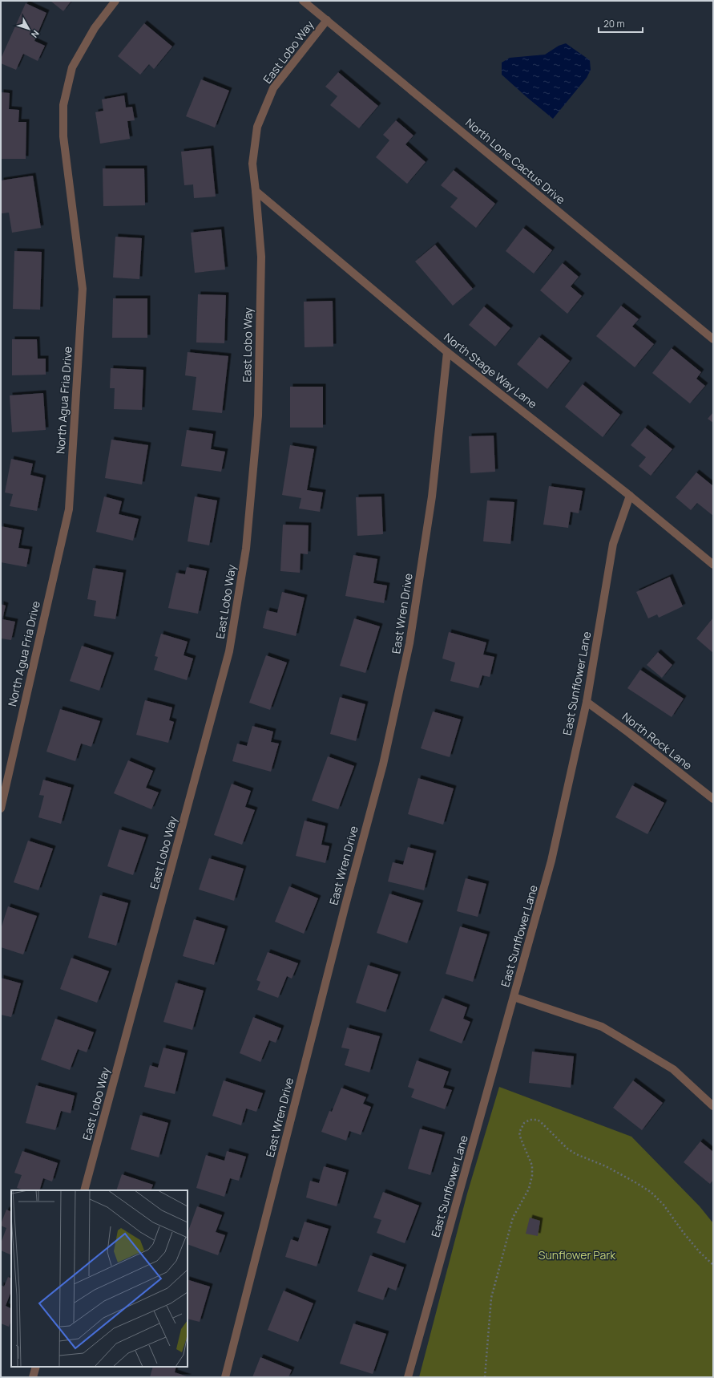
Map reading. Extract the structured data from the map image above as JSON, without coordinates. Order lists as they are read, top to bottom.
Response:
{
  "streets": {
    "street": [
      "East Lobo Way",
      "North Lone Cactus Drive",
      "North Stage Way Lane",
      "North Agua Fria Drive",
      "East Wren Drive",
      "East Sunflower Lane",
      "North Rock Lane"
    ]
  },
  "crossings": [
    ["East Lobo Way", "North Lone Cactus Drive"],
    ["East Lobo Way", "North Stage Way Lane"],
    ["North Stage Way Lane", "East Wren Drive"],
    ["North Stage Way Lane", "East Sunflower Lane"],
    ["East Sunflower Lane", "North Rock Lane"]
  ],
  "parks": ["Sunflower Park"],
  "scale_bar": "20 m",
  "north": "bottom right"
}
